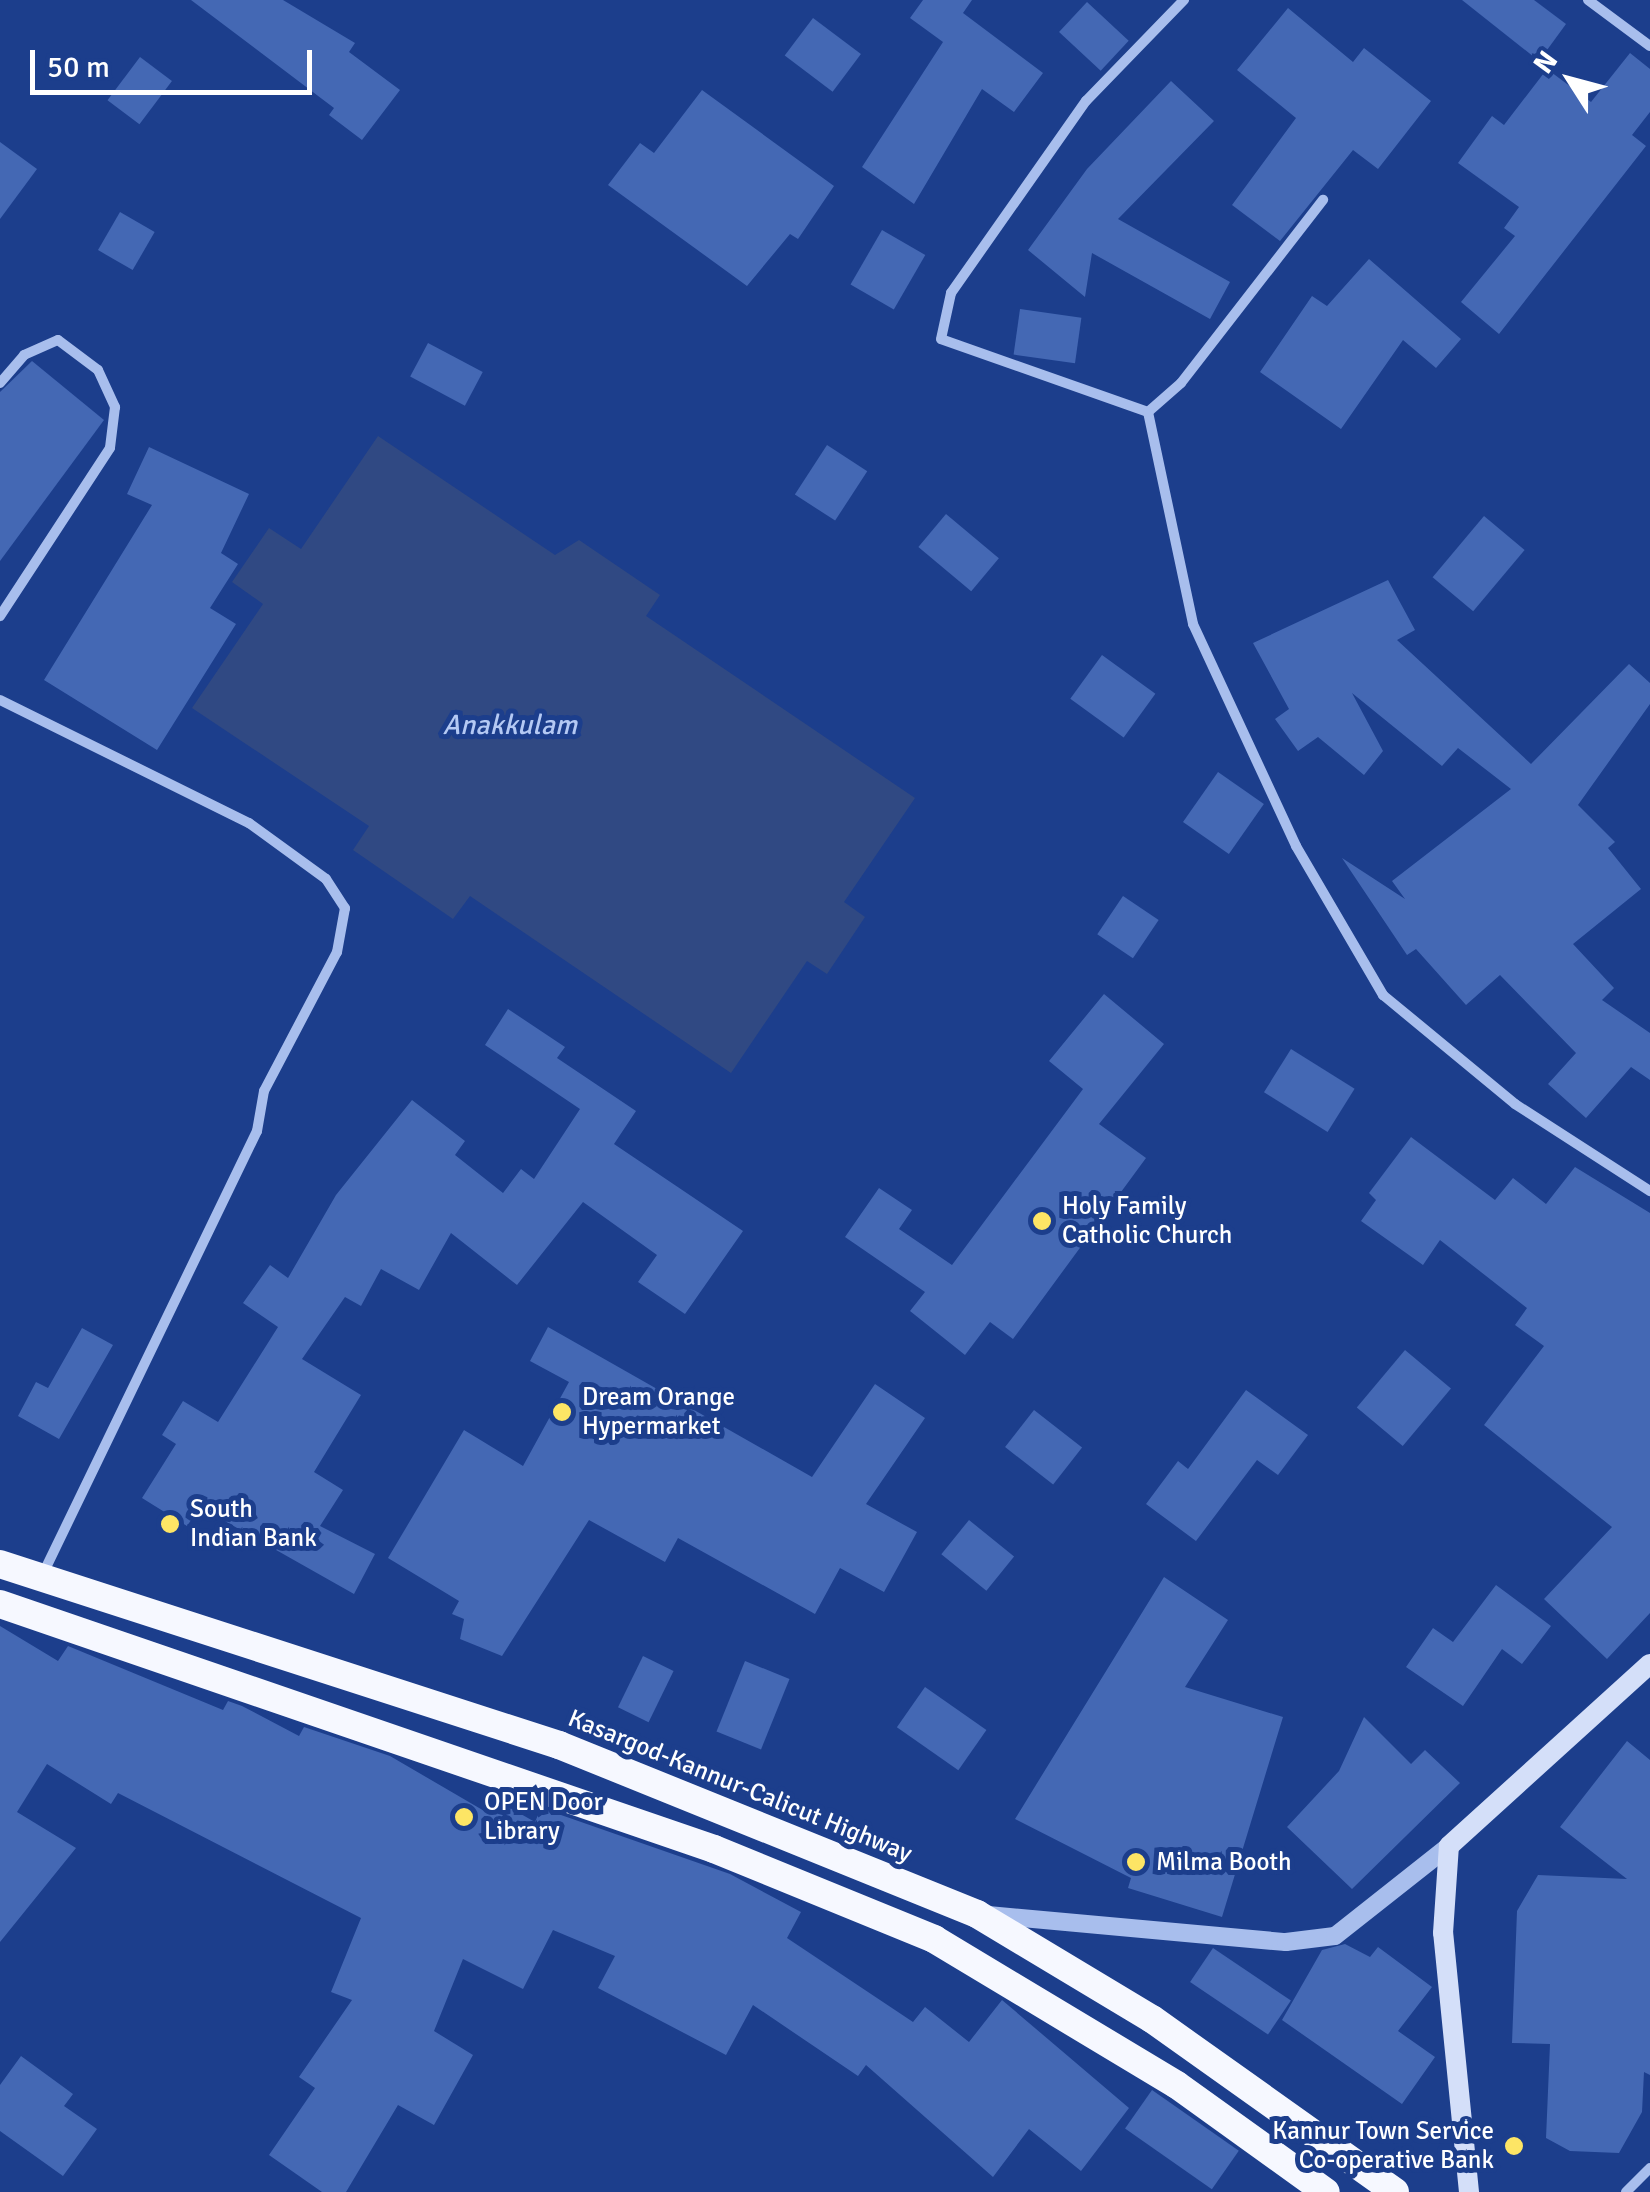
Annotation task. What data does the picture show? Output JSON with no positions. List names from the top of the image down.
{
  "streets": {
    "highway": ["Kasargod-Kannur-Calicut Highway"]
  },
  "water": ["Anakkulam"],
  "places": [
    "Holy Family Catholic Church",
    "Dream Orange Hypermarket",
    "South Indian Bank",
    "OPEN Door Library",
    "Milma Booth",
    "Kannur Town Service Co-operative Bank"
  ],
  "scale_bar": "50 m",
  "north": "top left"
}
